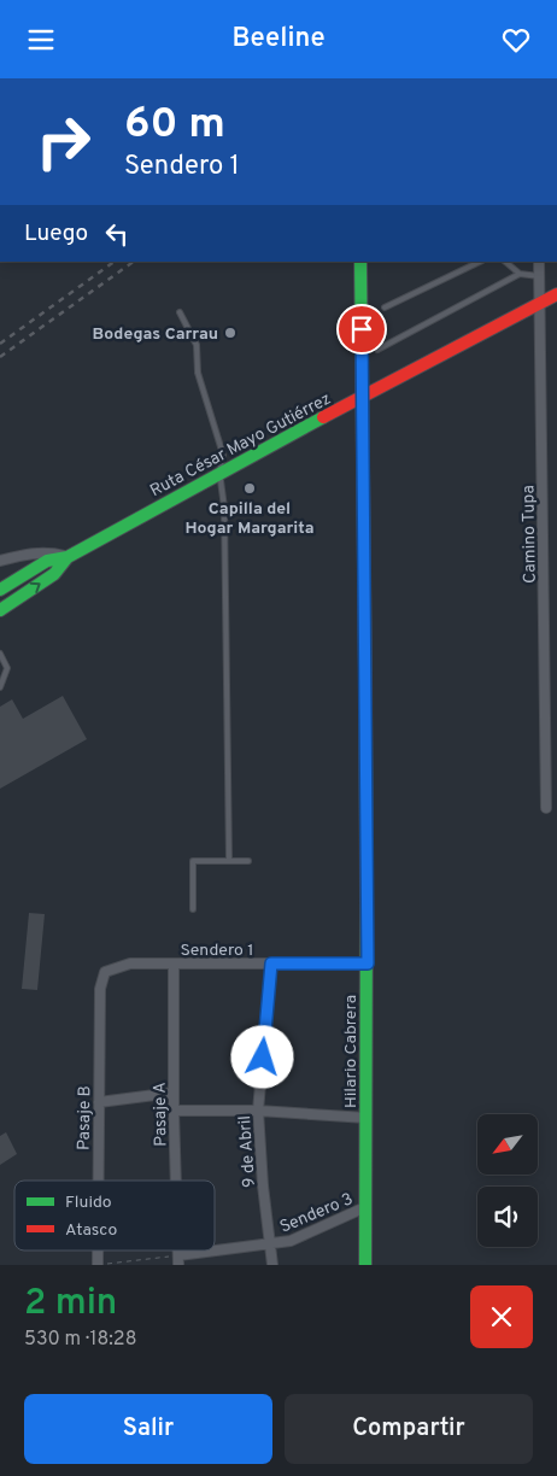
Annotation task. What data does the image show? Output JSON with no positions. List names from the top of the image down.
{
  "streets": {
    "street": [
      "Ruta César Mayo Gutiérrez",
      "Camino Tupa",
      "Sendero 1",
      "Hilario Cabrera",
      "Pasaje A",
      "Pasaje B",
      "9 de Abril",
      "Sendero 3"
    ]
  },
  "crossings": [
    ["Ruta César Mayo Gutiérrez", "Camino Tupa"],
    ["Ruta César Mayo Gutiérrez", "Hilario Cabrera"],
    ["Sendero 1", "Hilario Cabrera"],
    ["Sendero 1", "Pasaje A"],
    ["Sendero 1", "Pasaje B"],
    ["Sendero 1", "9 de Abril"],
    ["Hilario Cabrera", "Sendero 3"],
    ["9 de Abril", "Sendero 3"]
  ],
  "places": ["Bodegas Carrau", "Capilla del Hogar Margarita"],
  "legend": ["Fluido", "Atasco"],
  "north": "bottom left",
  "page": {
    "header": "Beeline",
    "turn": ["60 m", "Sendero 1"],
    "then": "Luego",
    "heading": ["2 min", "530 m · 18:28"],
    "buttons": ["Salir", "Compartir"]
  }
}
